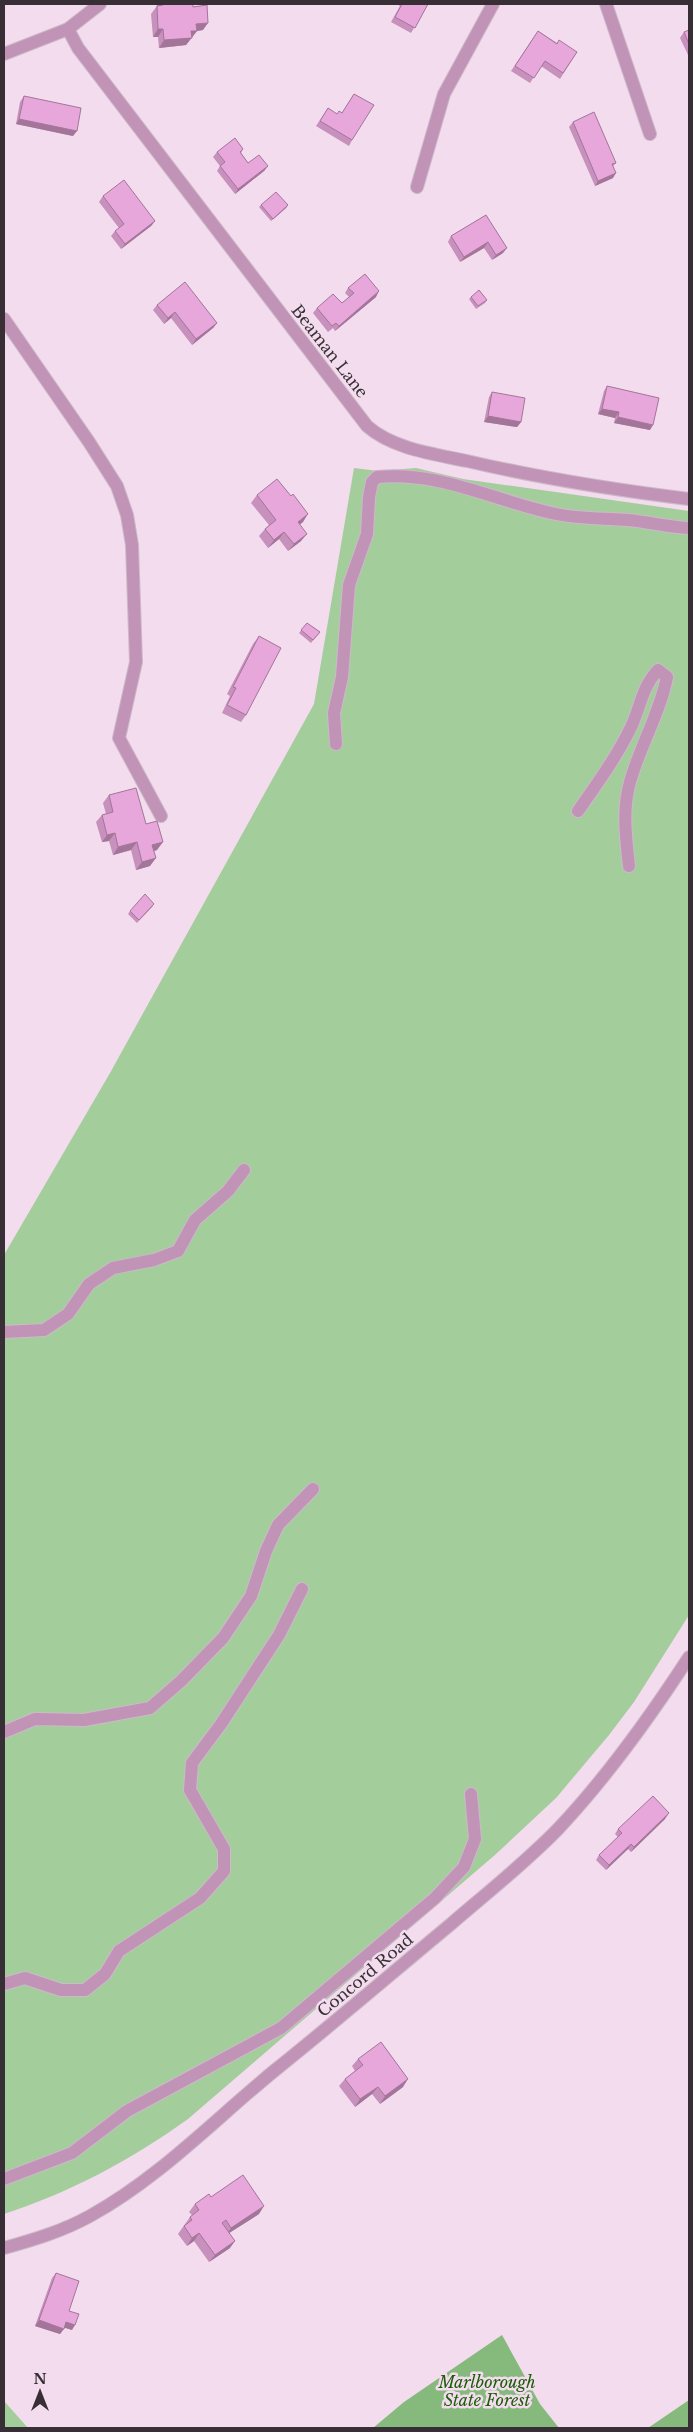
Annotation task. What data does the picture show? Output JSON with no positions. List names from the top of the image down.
{
  "streets": {
    "street": ["Beaman Lane", "Concord Road"]
  },
  "parks": ["Marlborough State Forest"],
  "north": "top"
}
